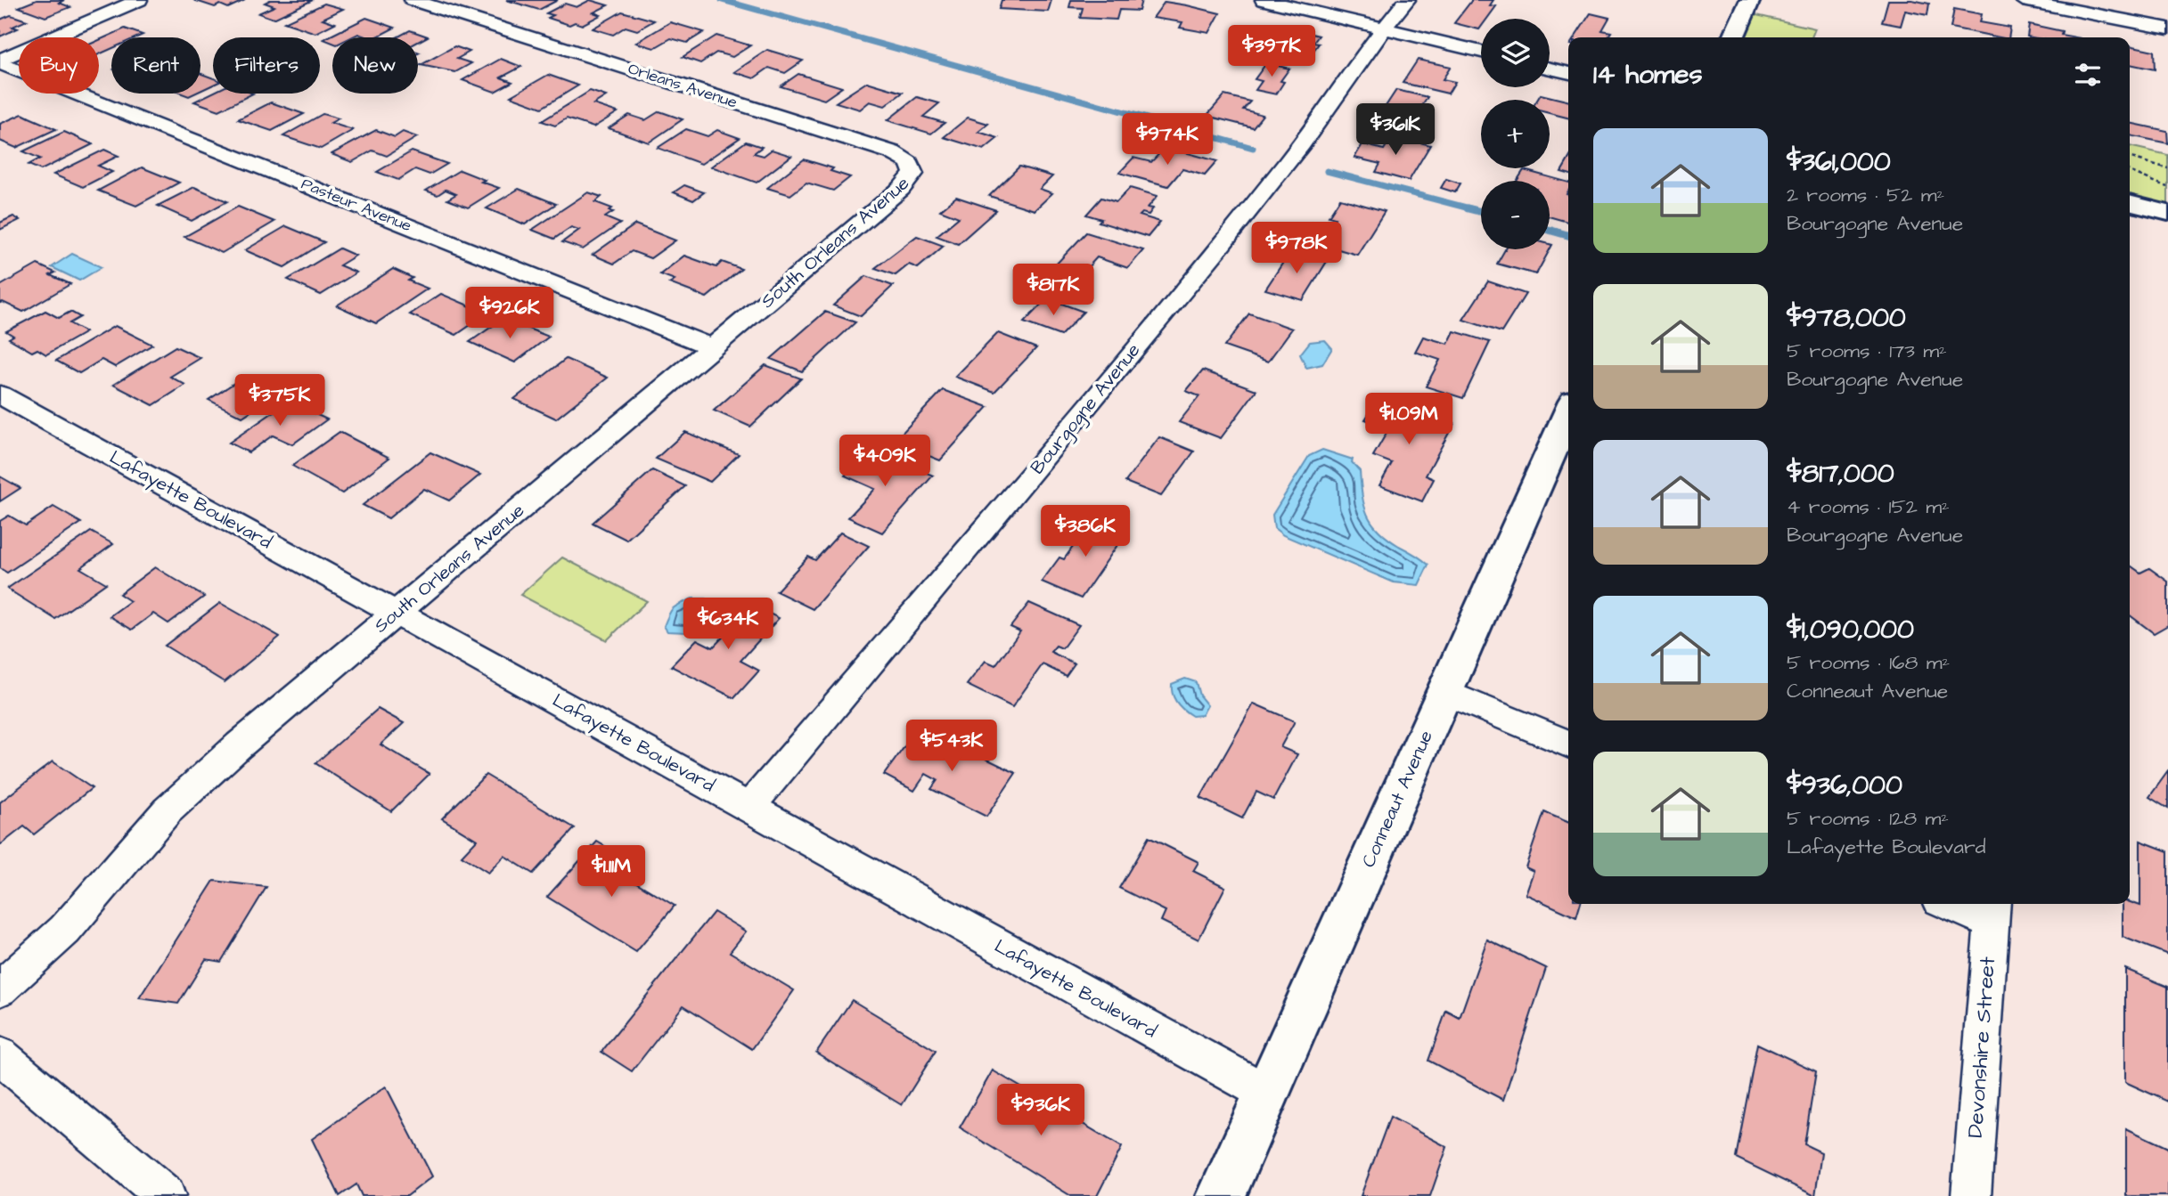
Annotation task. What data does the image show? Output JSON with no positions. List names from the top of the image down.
{
  "streets": {
    "street": [
      "Orleans Avenue",
      "Pasteur Avenue",
      "South Orleans Avenue",
      "Bourgogne Avenue",
      "Lafayette Boulevard",
      "Conneaut Avenue",
      "Devonshire Street"
    ]
  },
  "crossings": [
    ["Orleans Avenue", "South Orleans Avenue"],
    ["Pasteur Avenue", "South Orleans Avenue"],
    ["South Orleans Avenue", "Lafayette Boulevard"],
    ["Bourgogne Avenue", "Lafayette Boulevard"],
    ["Lafayette Boulevard", "Conneaut Avenue"]
  ],
  "page": {
    "map_buttons": ["+", "−"],
    "price": [
      "$397K",
      "$361K",
      "$974K",
      "$978K",
      "$817K",
      "$926K",
      "$375K",
      "$1.09M",
      "$409K",
      "$386K",
      "$634K",
      "$543K",
      "$1.11M",
      "$936K"
    ],
    "chip": [
      "Buy",
      "Rent",
      "Filters",
      "New"
    ],
    "heading": "14 homes",
    "list": [
      {
        "name": "$361,000",
        "note": "2 rooms · 52 m² · Bourgogne Avenue"
      },
      {
        "name": "$978,000",
        "note": "5 rooms · 173 m² · Bourgogne Avenue"
      },
      {
        "name": "$817,000",
        "note": "4 rooms · 152 m² · Bourgogne Avenue"
      },
      {
        "name": "$1,090,000",
        "note": "5 rooms · 168 m² · Conneaut Avenue"
      },
      {
        "name": "$936,000",
        "note": "5 rooms · 128 m² · Lafayette Boulevard"
      }
    ]
  }
}
